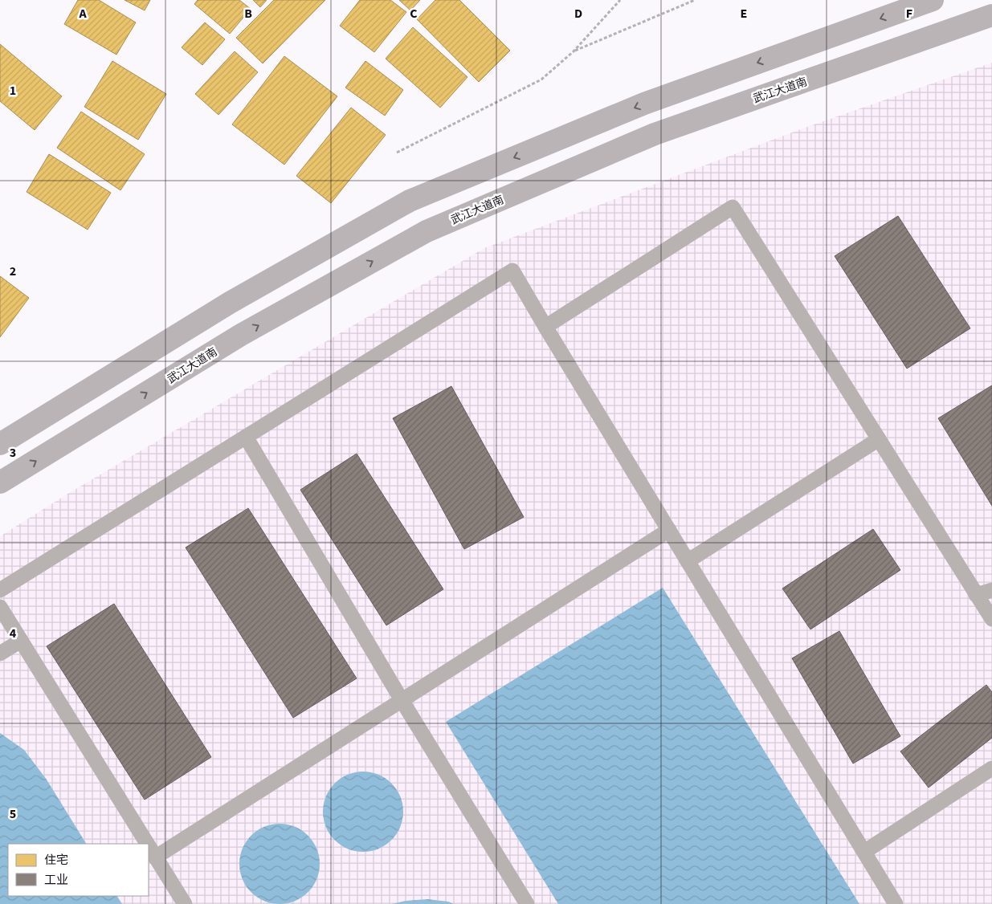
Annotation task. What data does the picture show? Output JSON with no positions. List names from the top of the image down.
{
  "streets": {
    "main road": ["武江大道南"]
  },
  "legend": ["住宅", "工业"],
  "grid": {
    "columns": [
      "A",
      "B",
      "C",
      "D",
      "E",
      "F"
    ],
    "rows": [
      "1",
      "2",
      "3",
      "4",
      "5"
    ]
  }
}
